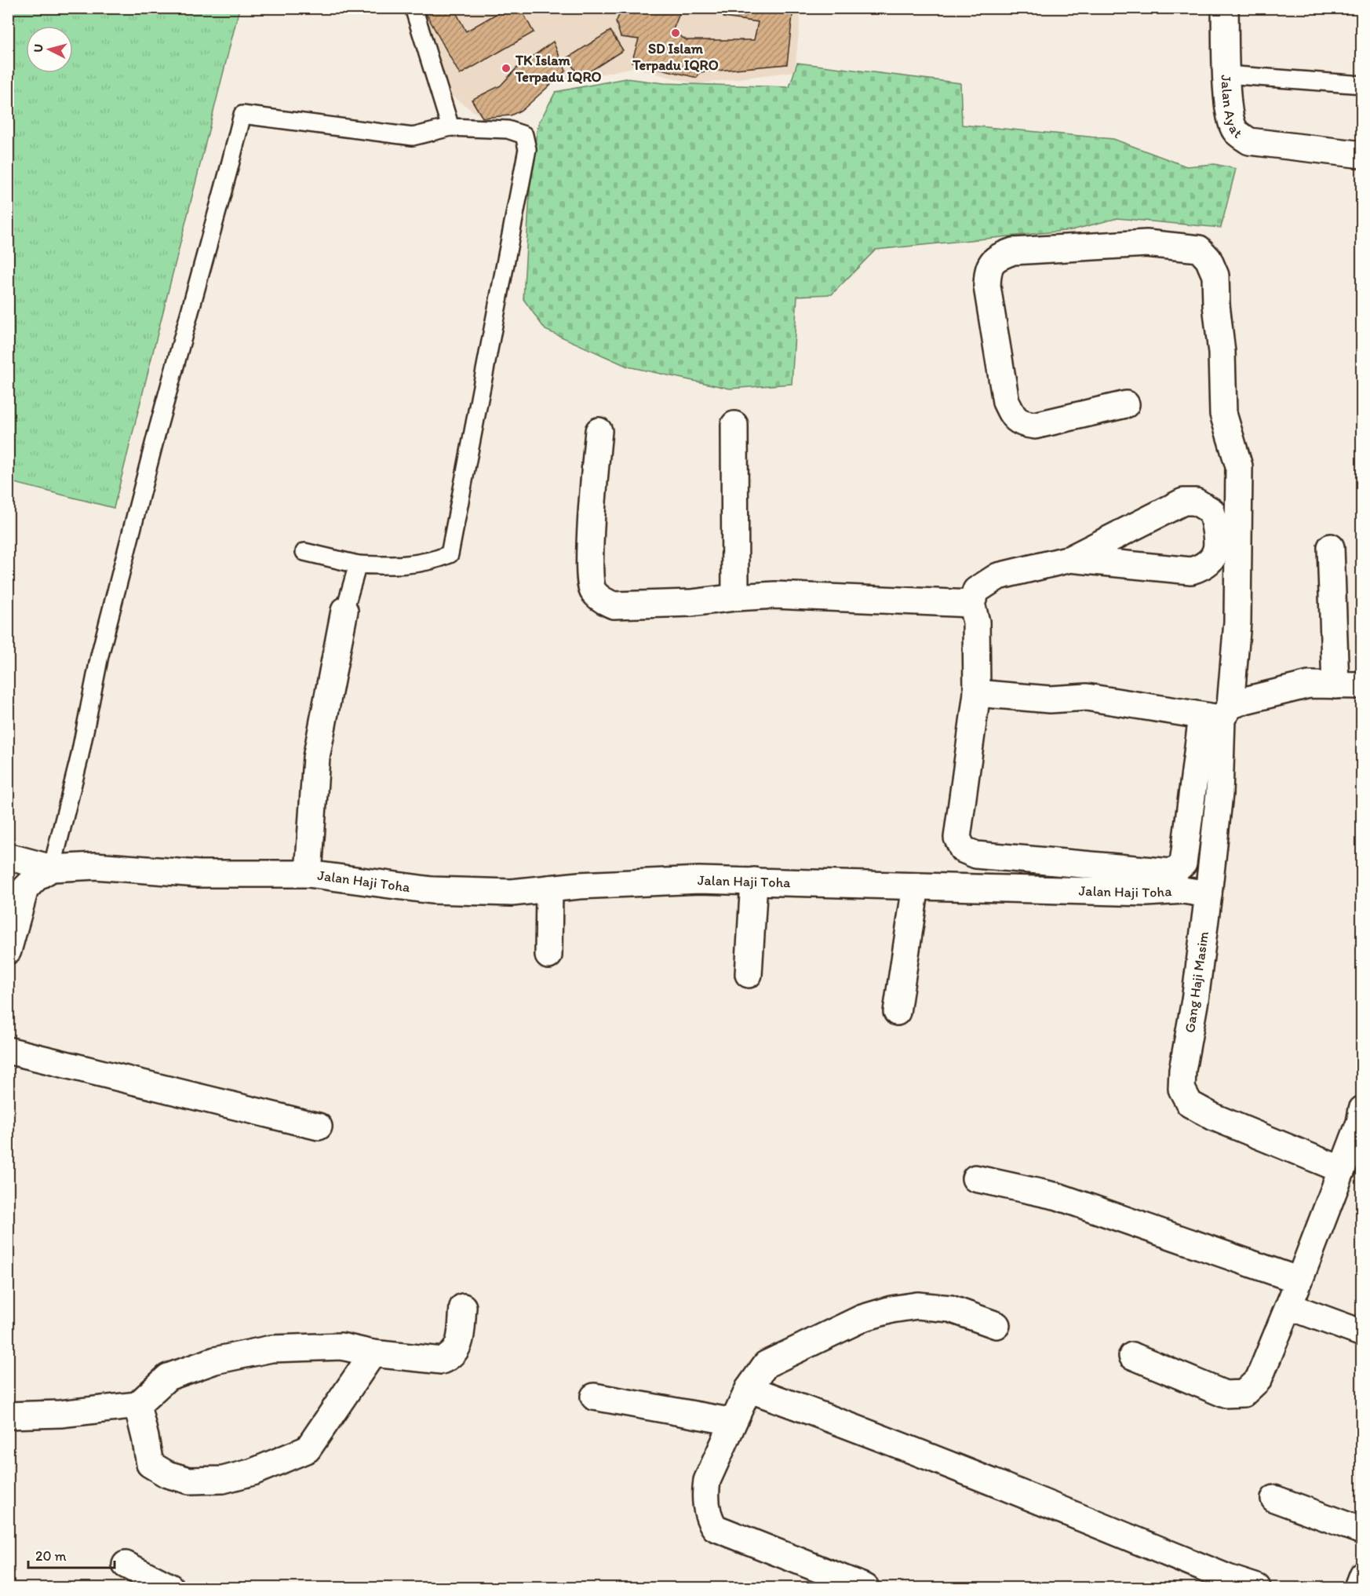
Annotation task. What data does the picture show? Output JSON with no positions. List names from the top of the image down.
{
  "streets": {
    "street": ["Jalan Ayat", "Jalan Haji Toha", "Gang Haji Masim"]
  },
  "crossings": [
    ["Jalan Haji Toha", "Gang Haji Masim"]
  ],
  "places": ["SD Islam Terpadu IQRO", "TK Islam Terpadu IQRO"],
  "scale_bar": "20 m",
  "north": "left"
}
